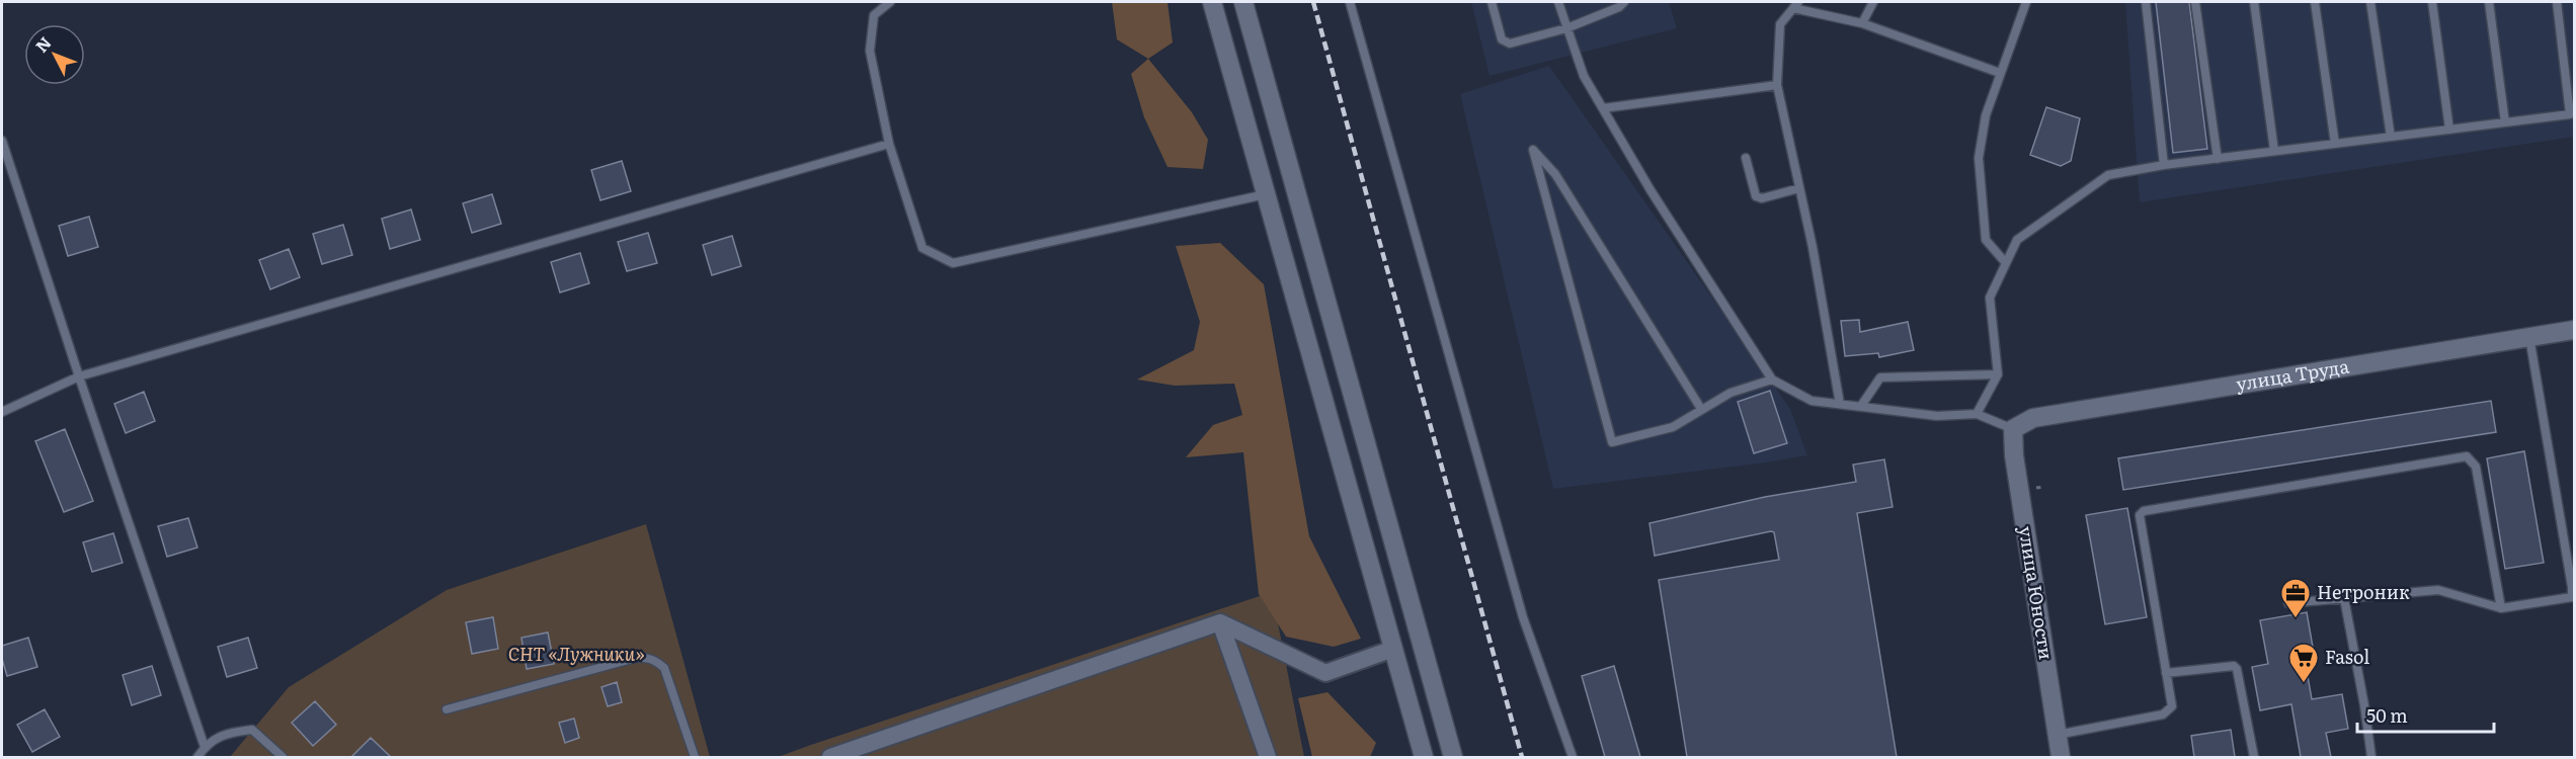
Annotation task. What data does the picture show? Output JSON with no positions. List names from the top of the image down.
{
  "streets": {
    "main road": ["улица Труда", "улица Юности"]
  },
  "crossings": [
    ["улица Труда", "улица Юности"]
  ],
  "parks": ["СНТ «Лужники»"],
  "places": {
    "office": ["Нетроник"],
    "supermarket": ["Fasol"]
  },
  "scale_bar": "50 m",
  "north": "top left"
}
